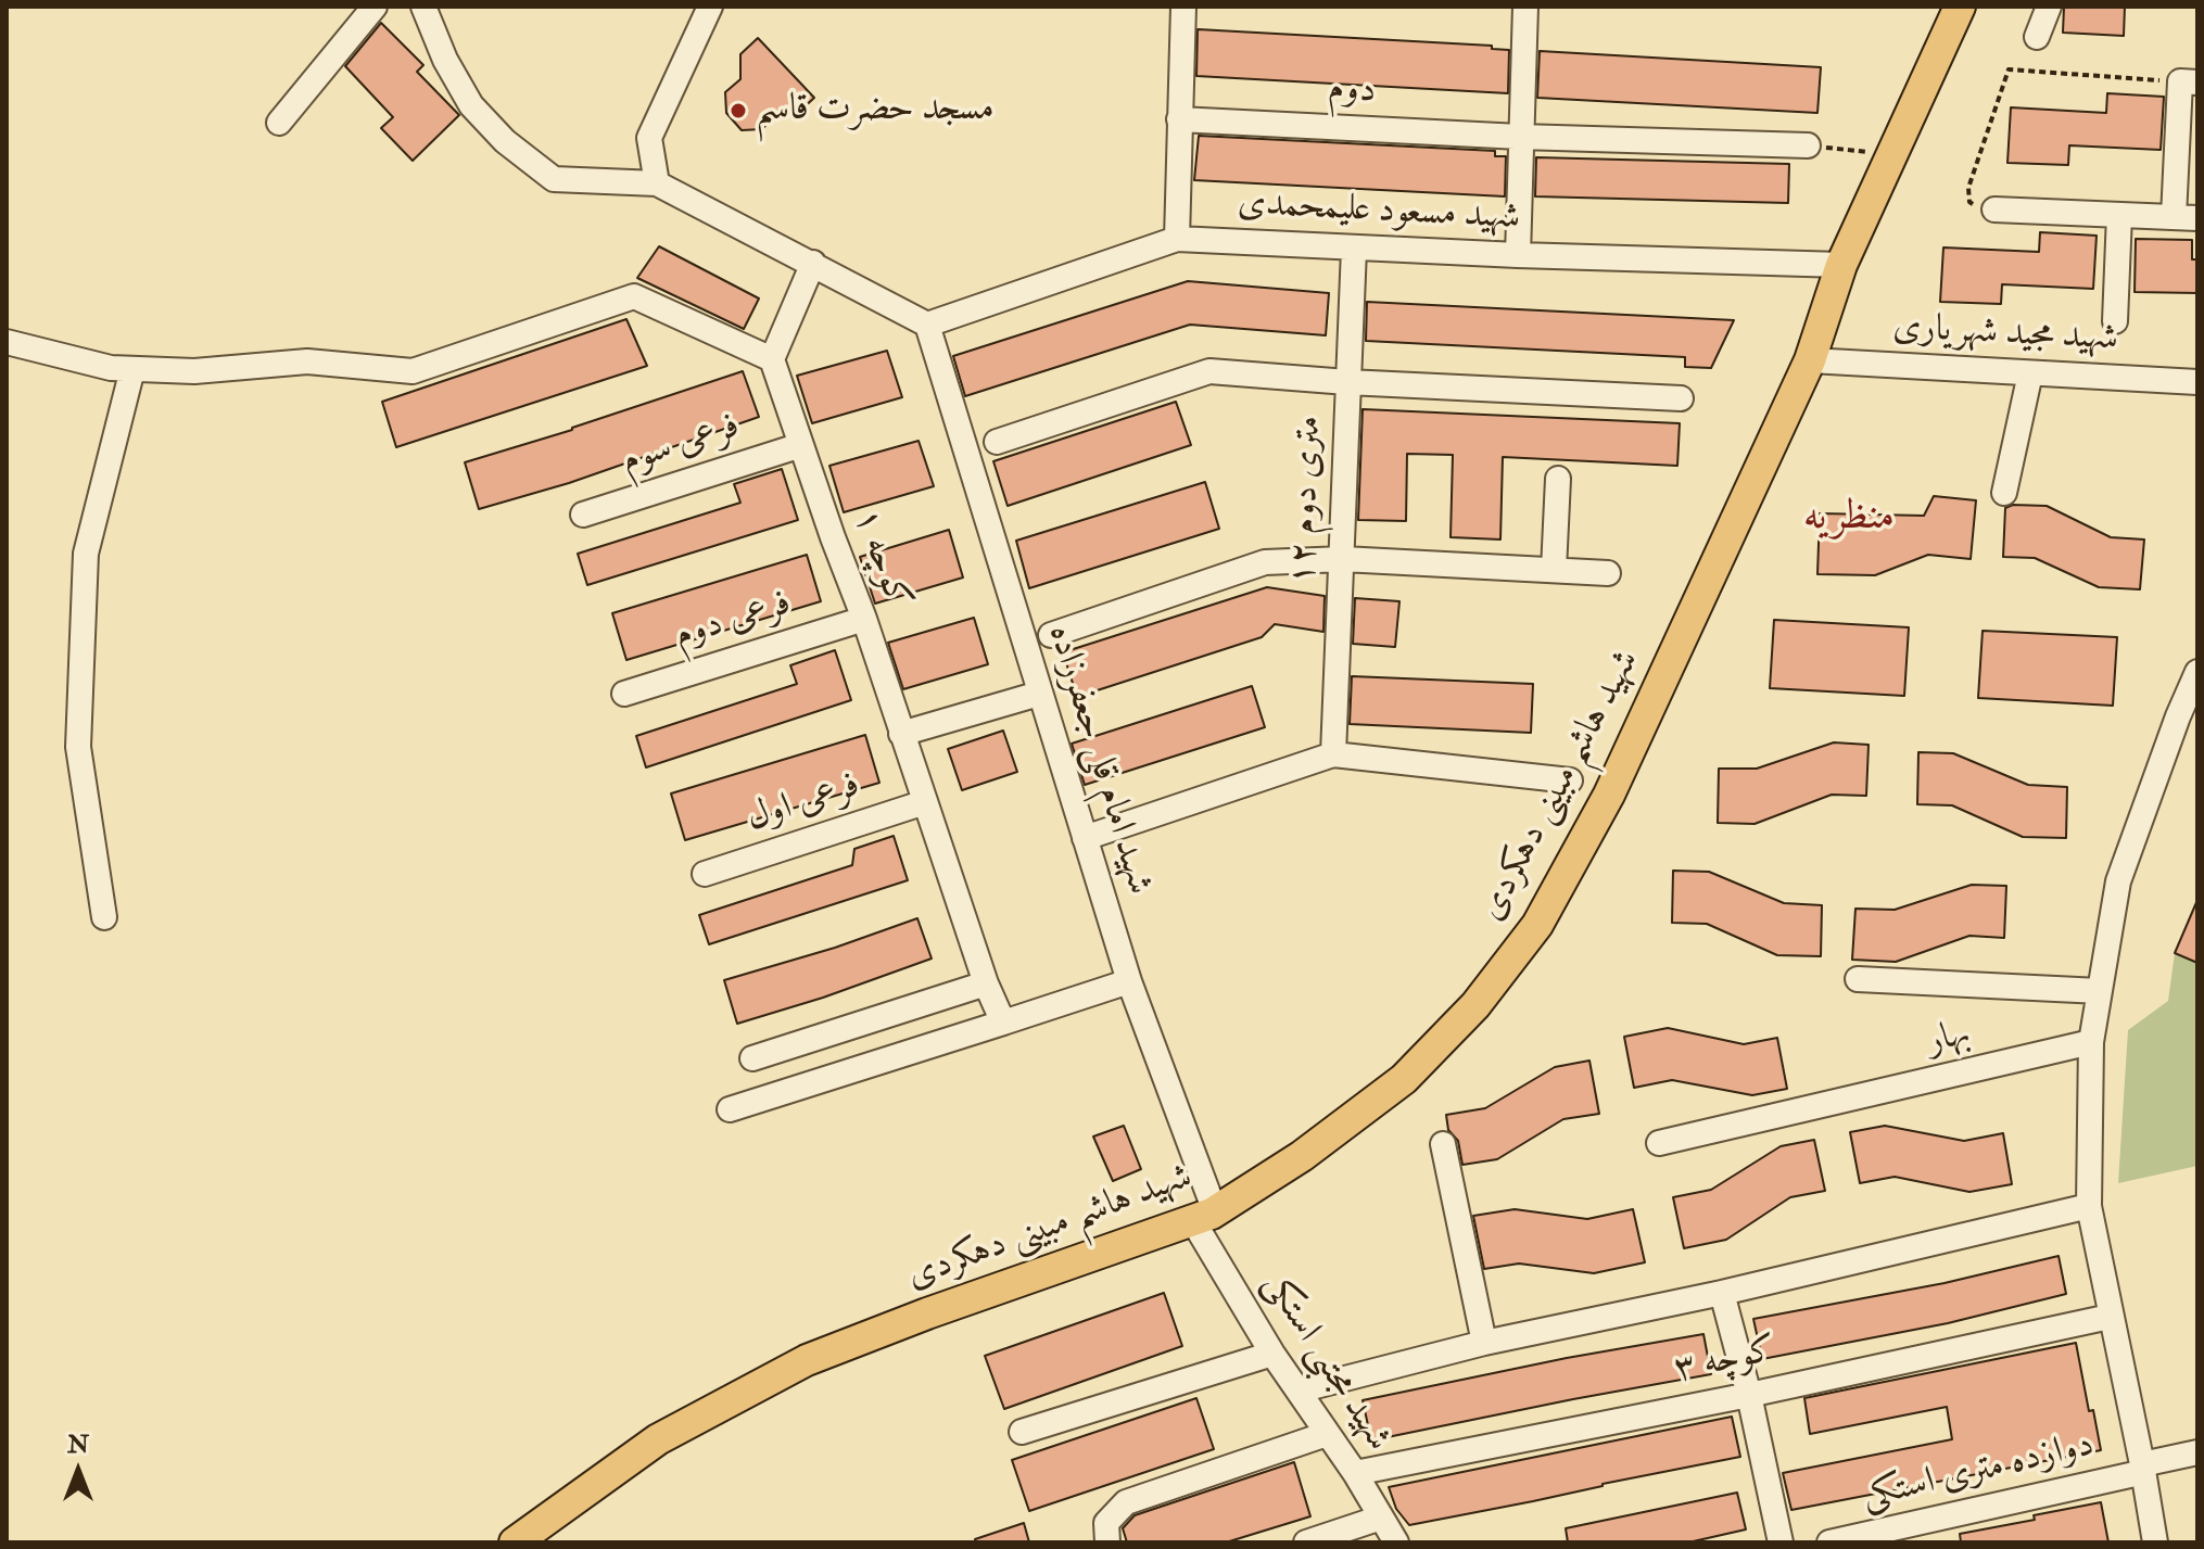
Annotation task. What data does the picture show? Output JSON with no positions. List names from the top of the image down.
{
  "streets": {
    "main road": ["شهید هاشم مبینی دهکردی"],
    "street": [
      "دوم",
      "شهید مسعود علیمحمدی",
      "شهید مجید شهریاری",
      "فرعی سوم",
      "۱۲ متری دوم",
      "کوچه ۱",
      "فرعی دوم",
      "شهید امام قلی جعفرزاده",
      "فرعی اول",
      "بهار",
      "کوچه ۳",
      "شهید مجتبی استکی",
      "دوازده متری استکی"
    ]
  },
  "crossings": [
    ["شهید مسعود علیمحمدی", "۱۲ متری دوم"],
    ["شهید مسعود علیمحمدی", "شهید امام قلی جعفرزاده"],
    ["شهید مسعود علیمحمدی", "شهید هاشم مبینی دهکردی"],
    ["شهید مجید شهریاری", "شهید هاشم مبینی دهکردی"],
    ["فرعی سوم", "کوچه ۱"],
    ["کوچه ۱", "فرعی دوم"],
    ["کوچه ۱", "فرعی اول"],
    ["شهید امام قلی جعفرزاده", "شهید هاشم مبینی دهکردی"],
    ["شهید امام قلی جعفرزاده", "شهید مجتبی استکی"],
    ["شهید هاشم مبینی دهکردی", "شهید مجتبی استکی"],
    ["کوچه ۳", "شهید مجتبی استکی"]
  ],
  "districts": ["منظریه"],
  "places": ["مسجد حضرت قاسم"],
  "north": "top"
}
